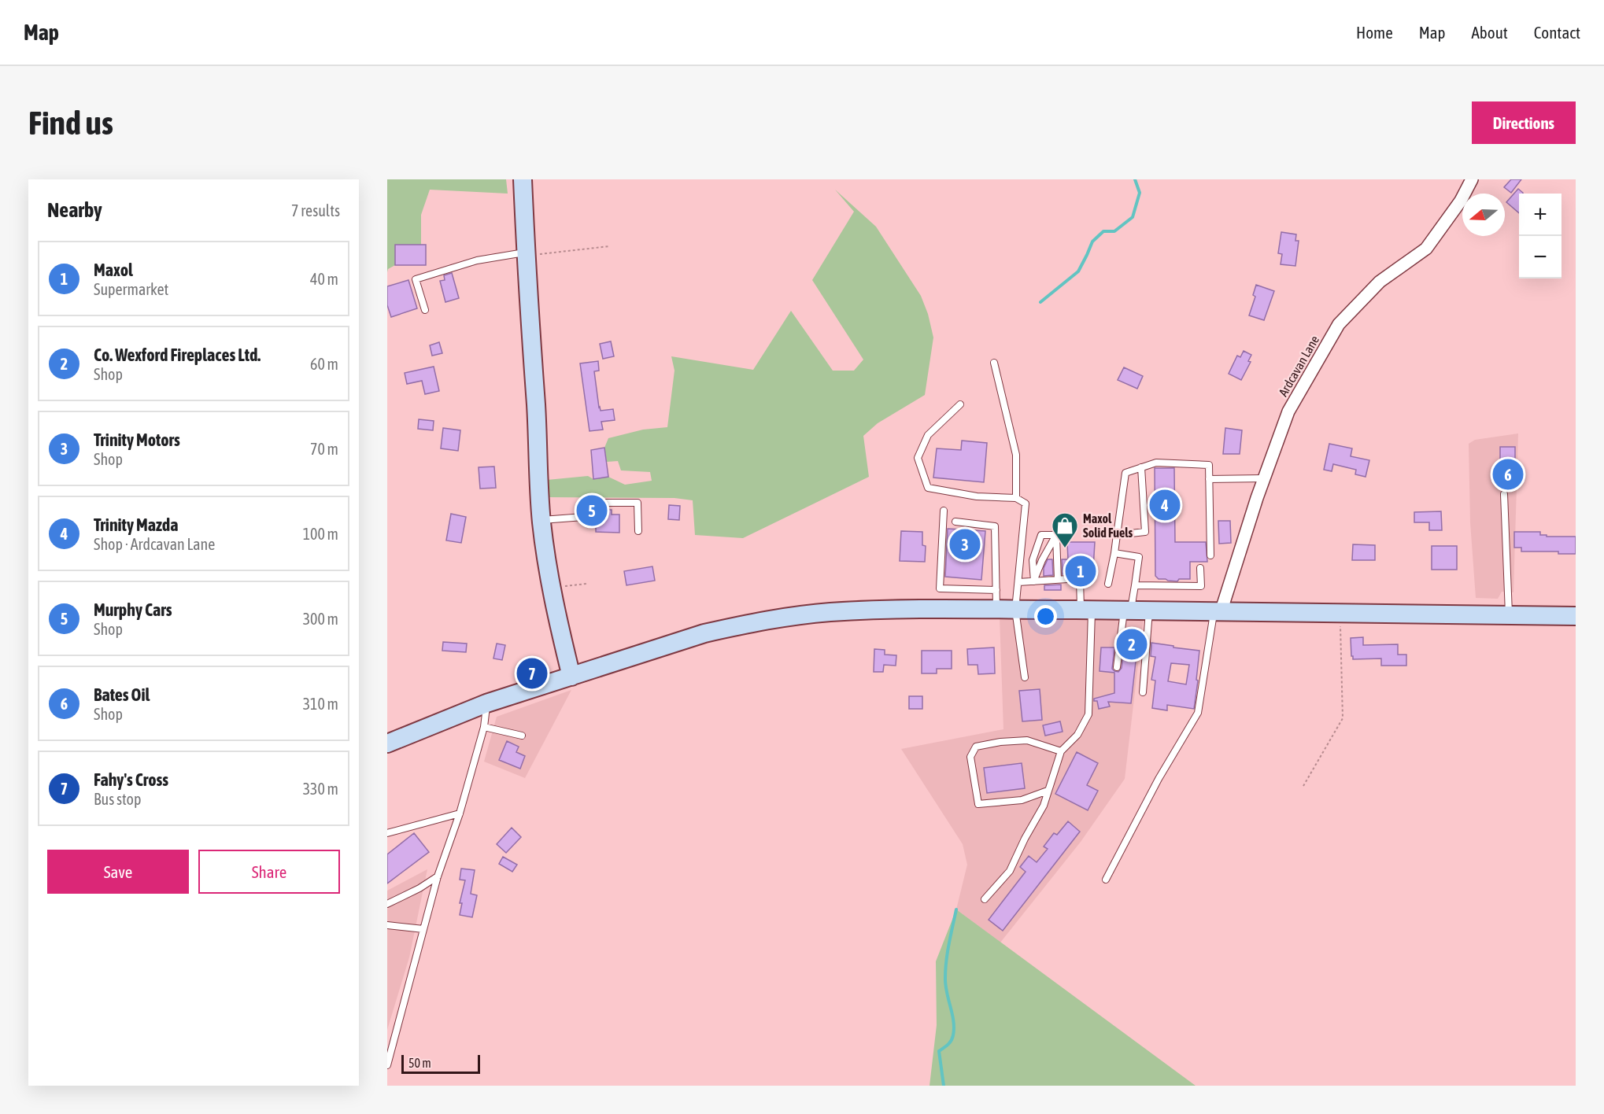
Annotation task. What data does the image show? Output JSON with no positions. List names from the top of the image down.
{
  "streets": {
    "street": ["Ardcavan Lane"]
  },
  "places": {
    "shop": ["Maxol Solid Fuels"]
  },
  "scale_bar": "50 m",
  "north": "left",
  "page": {
    "header": "Map",
    "nav": [
      "Home",
      "Map",
      "About",
      "Contact"
    ],
    "buttons": [
      "Directions",
      ["Save", "Share"]
    ],
    "title": "Find us",
    "heading": ["Nearby", "7 results"],
    "map_buttons": ["+", "−"],
    "list": [
      {
        "mark": "1",
        "name": "Maxol",
        "note": "Supermarket",
        "value": "40 m"
      },
      {
        "mark": "2",
        "name": "Co. Wexford Fireplaces Ltd.",
        "note": "Shop",
        "value": "60 m"
      },
      {
        "mark": "3",
        "name": "Trinity Motors",
        "note": "Shop",
        "value": "70 m"
      },
      {
        "mark": "4",
        "name": "Trinity Mazda",
        "note": "Shop · Ardcavan Lane",
        "value": "100 m"
      },
      {
        "mark": "5",
        "name": "Murphy Cars",
        "note": "Shop",
        "value": "300 m"
      },
      {
        "mark": "6",
        "name": "Bates Oil",
        "note": "Shop",
        "value": "310 m"
      },
      {
        "mark": "7",
        "name": "Fahy's Cross",
        "note": "Bus stop",
        "value": "330 m"
      }
    ],
    "pins": [
      "6",
      "4",
      "5",
      "3",
      "1",
      "2",
      "7"
    ],
    "scale": "50 m"
  }
}
